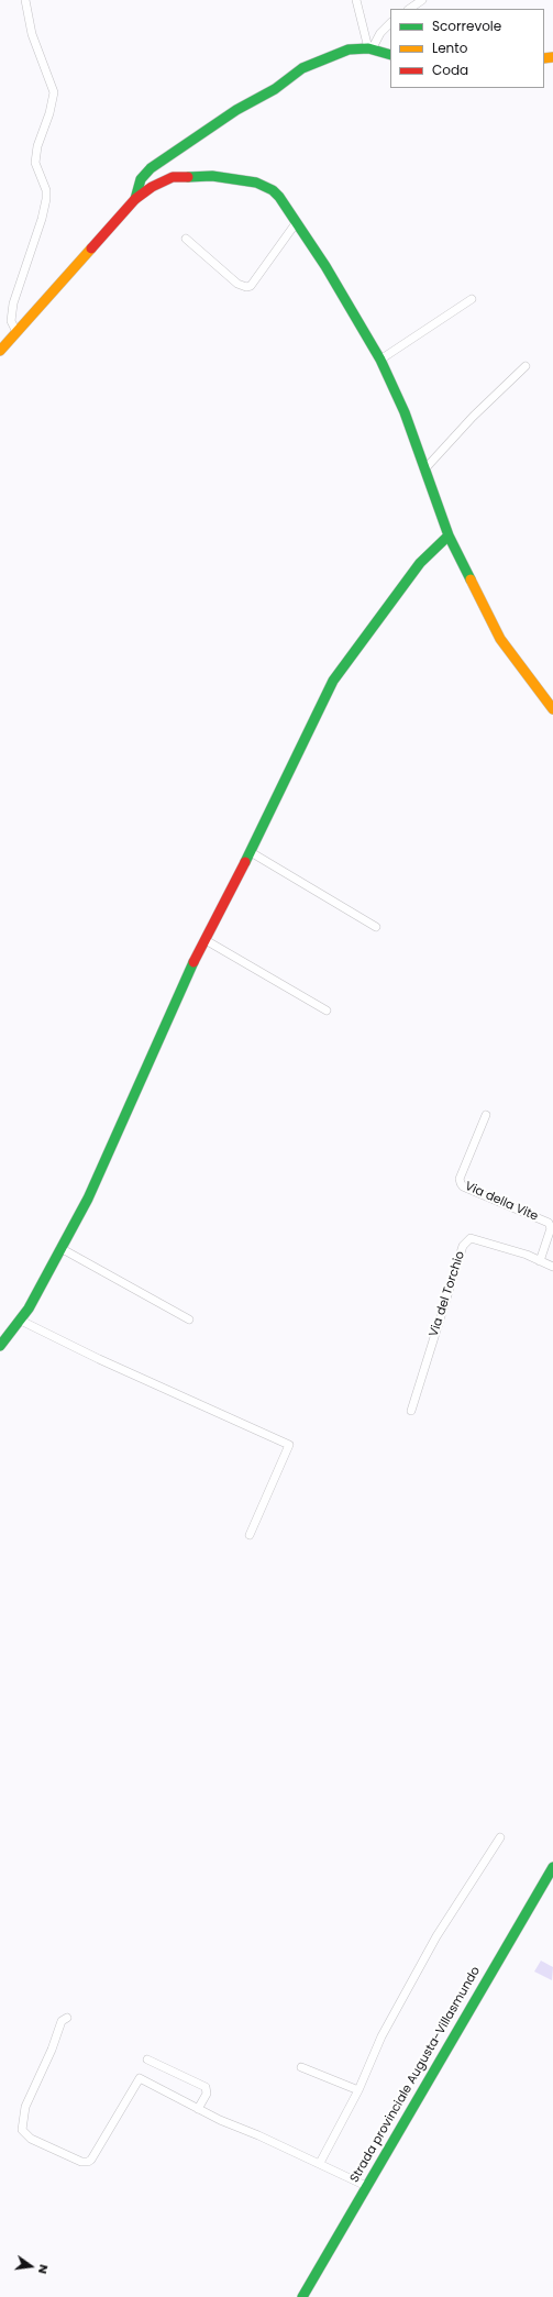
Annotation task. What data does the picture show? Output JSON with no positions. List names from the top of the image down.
{
  "streets": {
    "street": ["Via della Vite", "Via del Torchio", "Strada provinciale Augusta-Villasmundo"]
  },
  "crossings": [
    ["Via della Vite", "Via del Torchio"]
  ],
  "legend": ["Scorrevole", "Lento", "Coda"],
  "north": "right"
}
